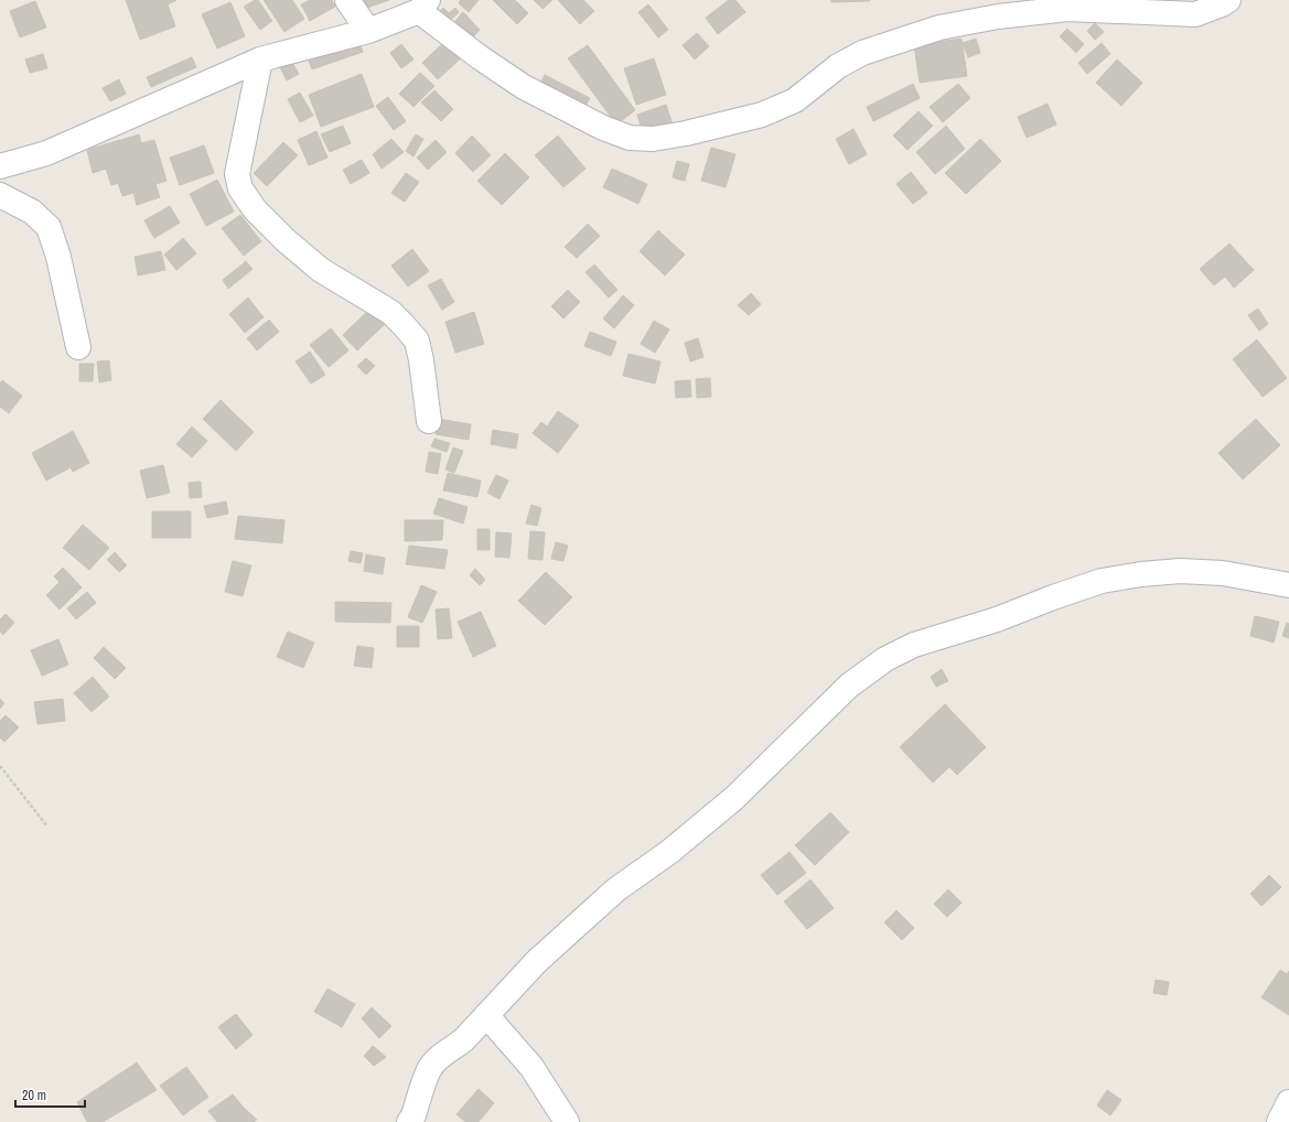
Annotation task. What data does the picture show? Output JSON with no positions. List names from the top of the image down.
{
  "scale_bar": "20 m"
}
